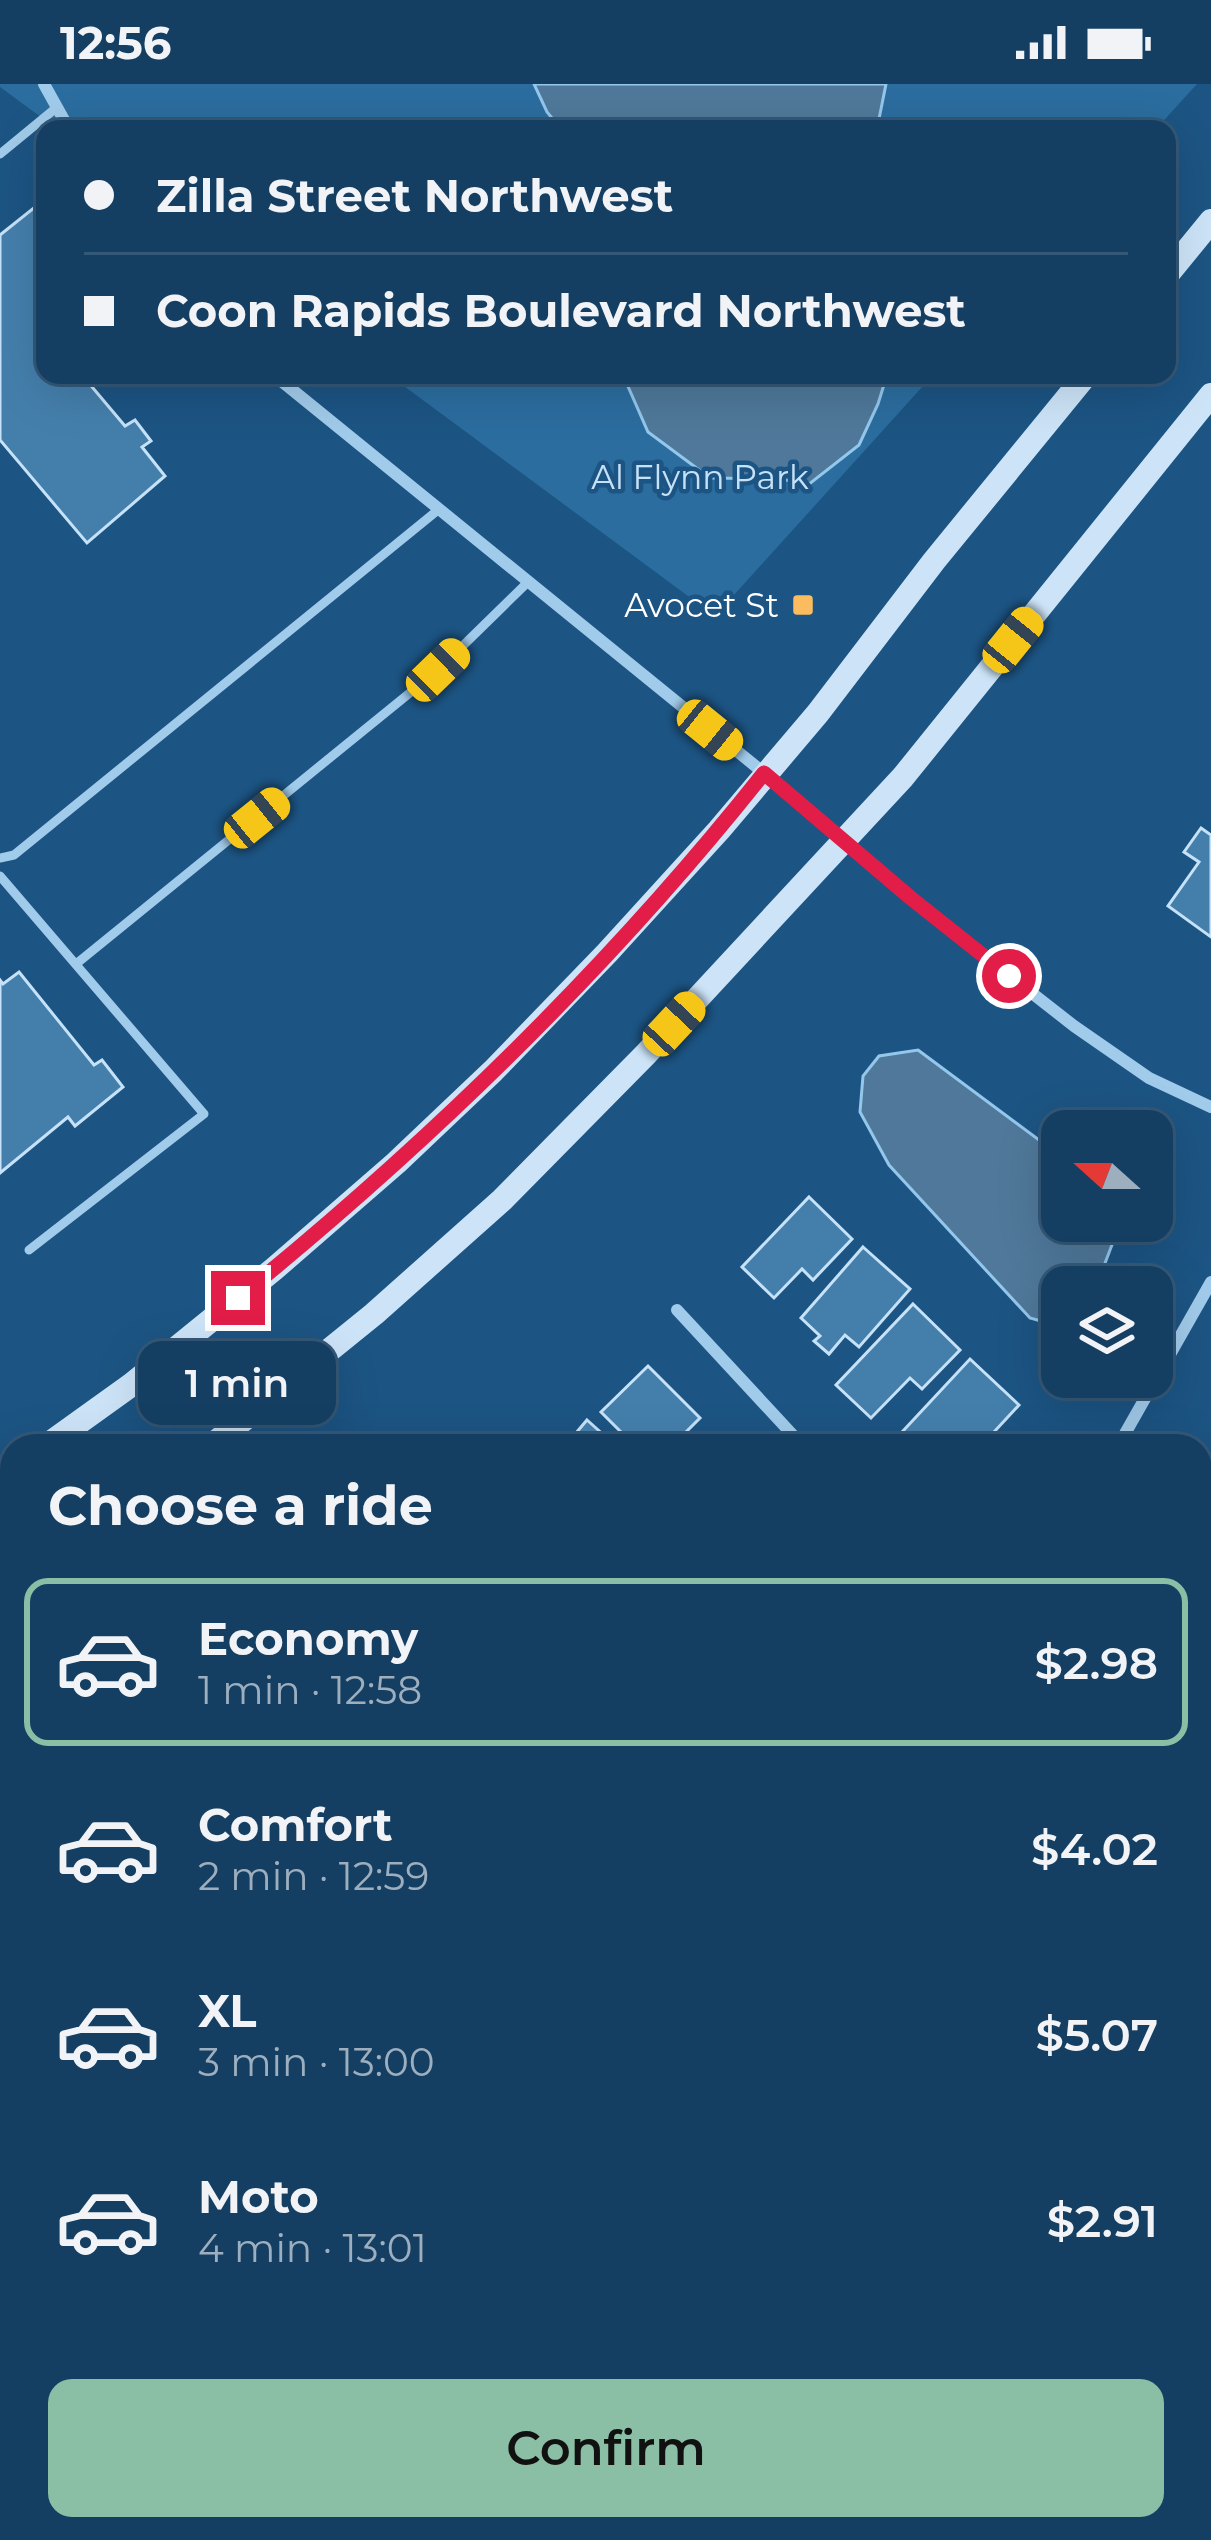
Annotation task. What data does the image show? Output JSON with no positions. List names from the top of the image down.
{
  "parks": ["Al Flynn Park"],
  "places": {
    "transit": ["Avocet St"]
  },
  "north": "left",
  "page": {
    "status": "12:56",
    "banner": ["Zilla Street Northwest", "Coon Rapids Boulevard Northwest"],
    "bubble": "1 min",
    "heading": "Choose a ride",
    "list": [
      {
        "name": "Economy",
        "note": "1 min · 12:58",
        "value": "$2.98"
      },
      {
        "name": "Comfort",
        "note": "2 min · 12:59",
        "value": "$4.02"
      },
      {
        "name": "XL",
        "note": "3 min · 13:00",
        "value": "$5.07"
      },
      {
        "name": "Moto",
        "note": "4 min · 13:01",
        "value": "$2.91"
      }
    ],
    "buttons": "Confirm"
  }
}
